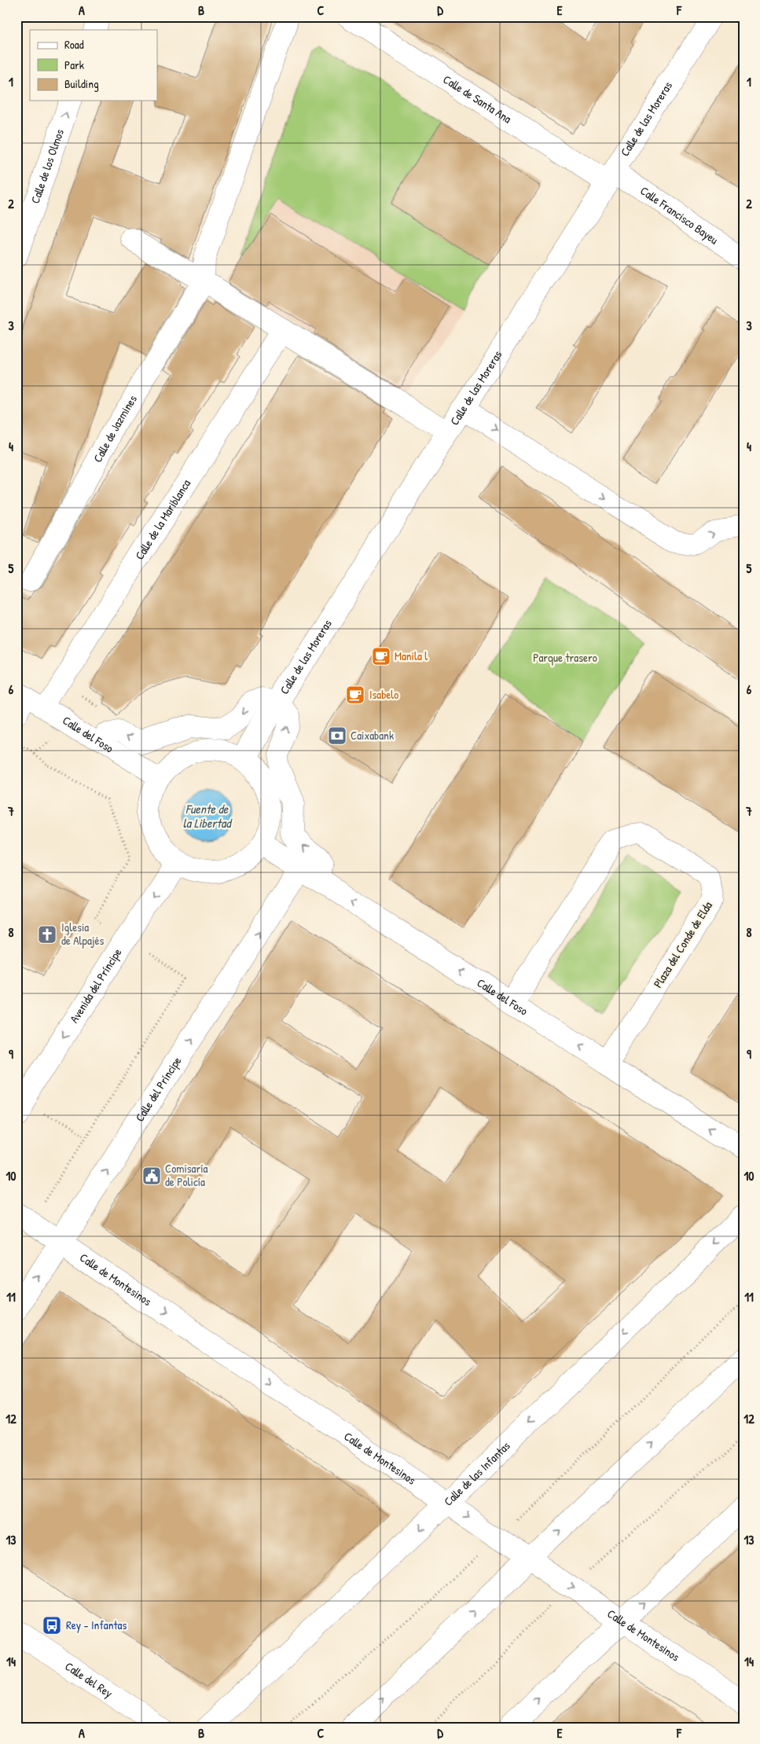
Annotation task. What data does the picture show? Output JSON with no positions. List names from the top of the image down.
{
  "streets": {
    "street": [
      "Calle de Santa Ana",
      "Calle de las Moreras",
      "Calle de los Olmos",
      "Calle Francisco Bayeu",
      "Calle de Jazmines",
      "Calle de la Mariblanca",
      "Calle del Foso",
      "Plaza del Conde de Elda",
      "Avenida del Príncipe",
      "Calle del Príncipe",
      "Calle de Montesinos",
      "Calle de las Infantas",
      "Calle del Rey"
    ]
  },
  "crossings": [
    ["Calle de Santa Ana", "Calle de las Moreras"],
    ["Calle de Santa Ana", "Calle Francisco Bayeu"],
    ["Calle de las Moreras", "Calle Francisco Bayeu"],
    ["Calle de las Moreras", "Calle del Foso"],
    ["Calle de las Moreras", "Avenida del Príncipe"],
    ["Calle de la Mariblanca", "Calle del Foso"],
    ["Calle del Foso", "Plaza del Conde de Elda"],
    ["Calle del Foso", "Avenida del Príncipe"],
    ["Calle del Foso", "Calle del Príncipe"],
    ["Calle del Príncipe", "Calle de Montesinos"],
    ["Calle de Montesinos", "Calle de las Infantas"]
  ],
  "one_way": [
    "Calle del Foso",
    "Avenida del Príncipe",
    "Calle del Príncipe",
    "Calle de Montesinos"
  ],
  "water": ["Fuente de la Libertad"],
  "parks": ["Parque trasero"],
  "places": {
    "cafe": ["Manila l", "Isabelo"],
    "bank": ["Caixabank"],
    "church": ["Iglesia de Alpajés"],
    "public building": ["Comisaría de Policía"],
    "bus stop": ["Rey - Infantas"]
  },
  "legend": ["Road", "Park", "Building"],
  "grid": {
    "columns": [
      "A",
      "B",
      "C",
      "D",
      "E",
      "F"
    ],
    "rows": [
      "1",
      "2",
      "3",
      "4",
      "5",
      "6",
      "7",
      "8",
      "9",
      "10",
      "11",
      "12",
      "13",
      "14"
    ]
  }
}
